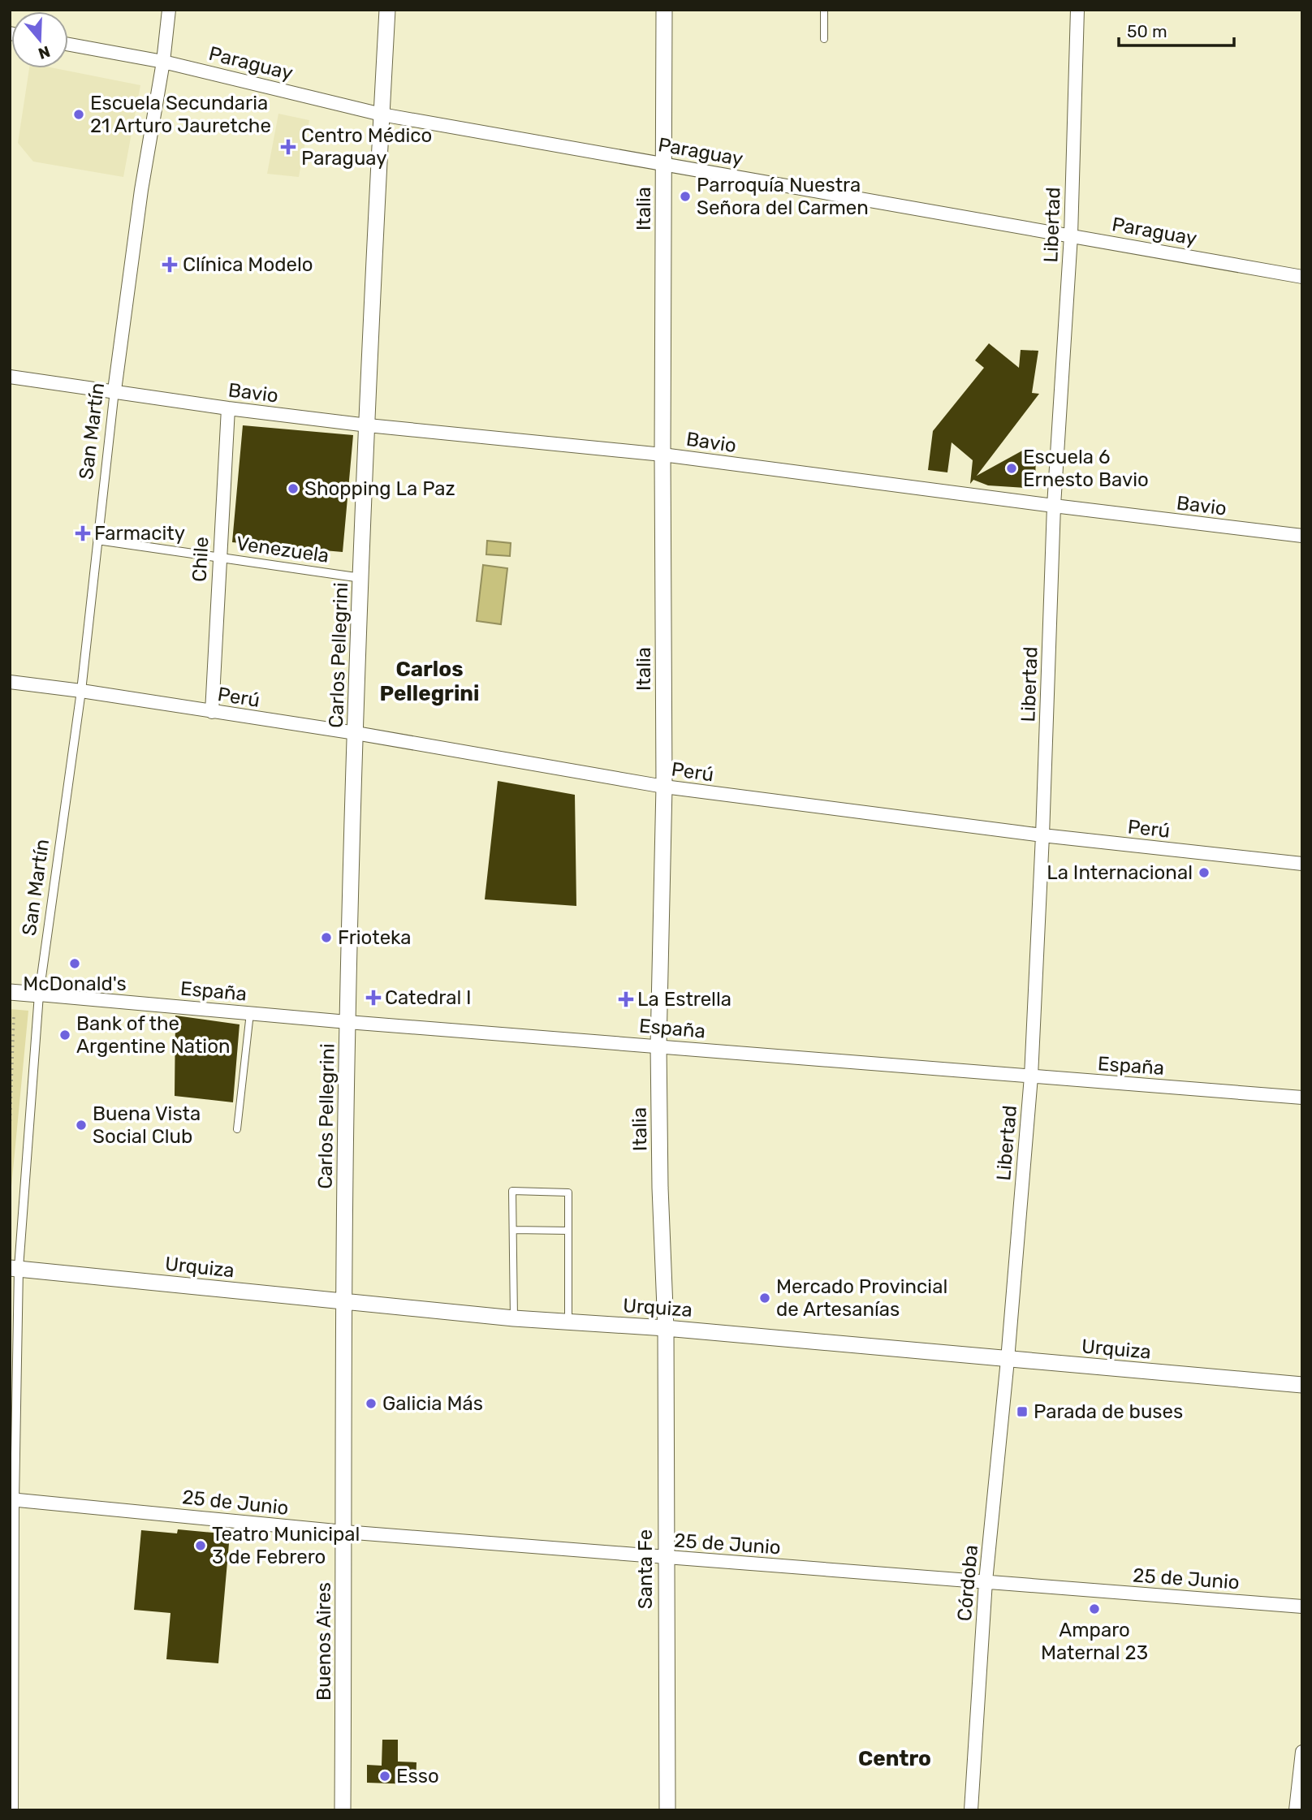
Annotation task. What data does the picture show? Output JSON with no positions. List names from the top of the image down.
{
  "streets": {
    "street": [
      "Paraguay",
      "Italia",
      "Libertad",
      "Bavio",
      "San Martín",
      "Venezuela",
      "Chile",
      "Carlos Pellegrini",
      "Perú",
      "España",
      "Urquiza",
      "25 de Junio",
      "Santa Fe",
      "Córdoba",
      "Buenos Aires"
    ]
  },
  "crossings": [
    ["Paraguay", "Italia"],
    ["Paraguay", "Libertad"],
    ["Paraguay", "San Martín"],
    ["Paraguay", "Carlos Pellegrini"],
    ["Italia", "Bavio"],
    ["Italia", "Perú"],
    ["Italia", "España"],
    ["Italia", "Urquiza"],
    ["Italia", "Santa Fe"],
    ["Libertad", "Bavio"],
    ["Libertad", "Perú"],
    ["Libertad", "España"],
    ["Libertad", "Urquiza"],
    ["Libertad", "Córdoba"],
    ["Bavio", "San Martín"],
    ["Bavio", "Chile"],
    ["Bavio", "Carlos Pellegrini"],
    ["San Martín", "Venezuela"],
    ["San Martín", "Perú"],
    ["San Martín", "España"],
    ["San Martín", "Urquiza"],
    ["San Martín", "25 de Junio"],
    ["Venezuela", "Chile"],
    ["Venezuela", "Carlos Pellegrini"],
    ["Chile", "Perú"],
    ["Carlos Pellegrini", "Perú"],
    ["Carlos Pellegrini", "España"],
    ["Carlos Pellegrini", "Urquiza"],
    ["Carlos Pellegrini", "Buenos Aires"],
    ["Urquiza", "Santa Fe"],
    ["Urquiza", "Córdoba"],
    ["Urquiza", "Buenos Aires"],
    ["25 de Junio", "Santa Fe"],
    ["25 de Junio", "Córdoba"],
    ["25 de Junio", "Buenos Aires"]
  ],
  "districts": ["Carlos Pellegrini", "Centro"],
  "places": {
    "other": [
      "Escuela Secundaria 21 Arturo Jauretche",
      "Parroquía Nuestra Señora del Carmen",
      "Escuela 6 Ernesto Bavio",
      "Shopping La Paz",
      "La Internacional",
      "Frioteka",
      "McDonald's",
      "Bank of the Argentine Nation",
      "Buena Vista Social Club",
      "Mercado Provincial de Artesanías",
      "Galicia Más",
      "Teatro Municipal 3 de Febrero",
      "Amparo Maternal 23",
      "Esso"
    ],
    "health": [
      "Centro Médico Paraguay",
      "Clínica Modelo",
      "Farmacity",
      "Catedral I",
      "La Estrella"
    ],
    "transit": ["Parada de buses"]
  },
  "scale_bar": "50 m",
  "north": "bottom"
}
